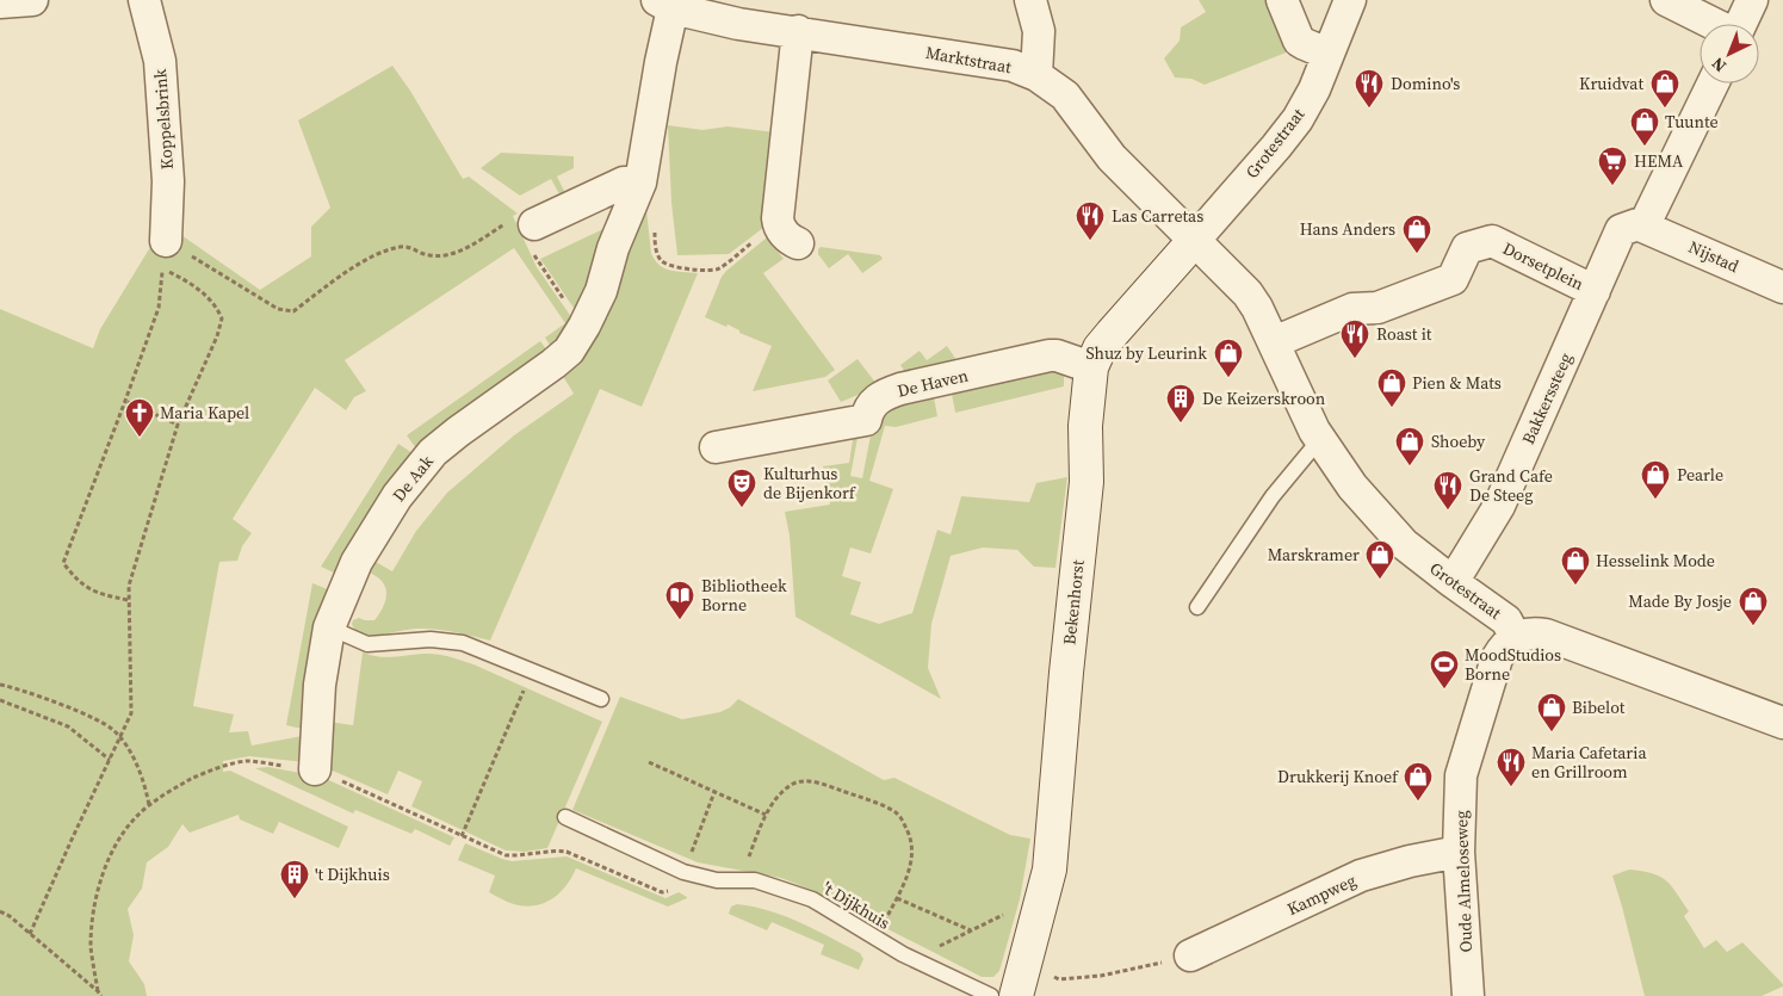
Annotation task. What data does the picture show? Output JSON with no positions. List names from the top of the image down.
{
  "streets": {
    "street": [
      "Marktstraat",
      "Koppelsbrink",
      "Grotestraat",
      "Nijstad",
      "Dorsetplein",
      "De Haven",
      "Bakkerssteeg",
      "De Aak",
      "Bekenhorst",
      "Oude Almeloseweg",
      "Kampweg"
    ],
    "lane": ["'t Dijkhuis"]
  },
  "crossings": [
    ["Marktstraat", "Grotestraat"],
    ["Marktstraat", "De Aak"],
    ["Marktstraat", "Bekenhorst"],
    ["Grotestraat", "Bakkerssteeg"],
    ["Grotestraat", "Bekenhorst"],
    ["Grotestraat", "Oude Almeloseweg"],
    ["Nijstad", "Bakkerssteeg"],
    ["Dorsetplein", "Bakkerssteeg"],
    ["De Haven", "Bekenhorst"],
    ["Oude Almeloseweg", "Kampweg"]
  ],
  "places": {
    "restaurant": [
      "Domino's",
      "Las Carretas",
      "Roast it",
      "Grand Cafe De Steeg",
      "Maria Cafetaria en Grillroom"
    ],
    "shop": [
      "Kruidvat",
      "Tuunte",
      "Hans Anders",
      "Shuz by Leurink",
      "Pien & Mats",
      "Shoeby",
      "Pearle",
      "Marskramer",
      "Hesselink Mode",
      "Made By Josje",
      "Bibelot",
      "Drukkerij Knoef"
    ],
    "supermarket": ["HEMA"],
    "building": ["De Keizerskroon", "'t Dijkhuis"],
    "church": ["Maria Kapel"],
    "theatre": ["Kulturhus de Bijenkorf"],
    "library": ["Bibliotheek Borne"],
    "sports": ["MoodStudios Borne"]
  },
  "north": "bottom left"
}
